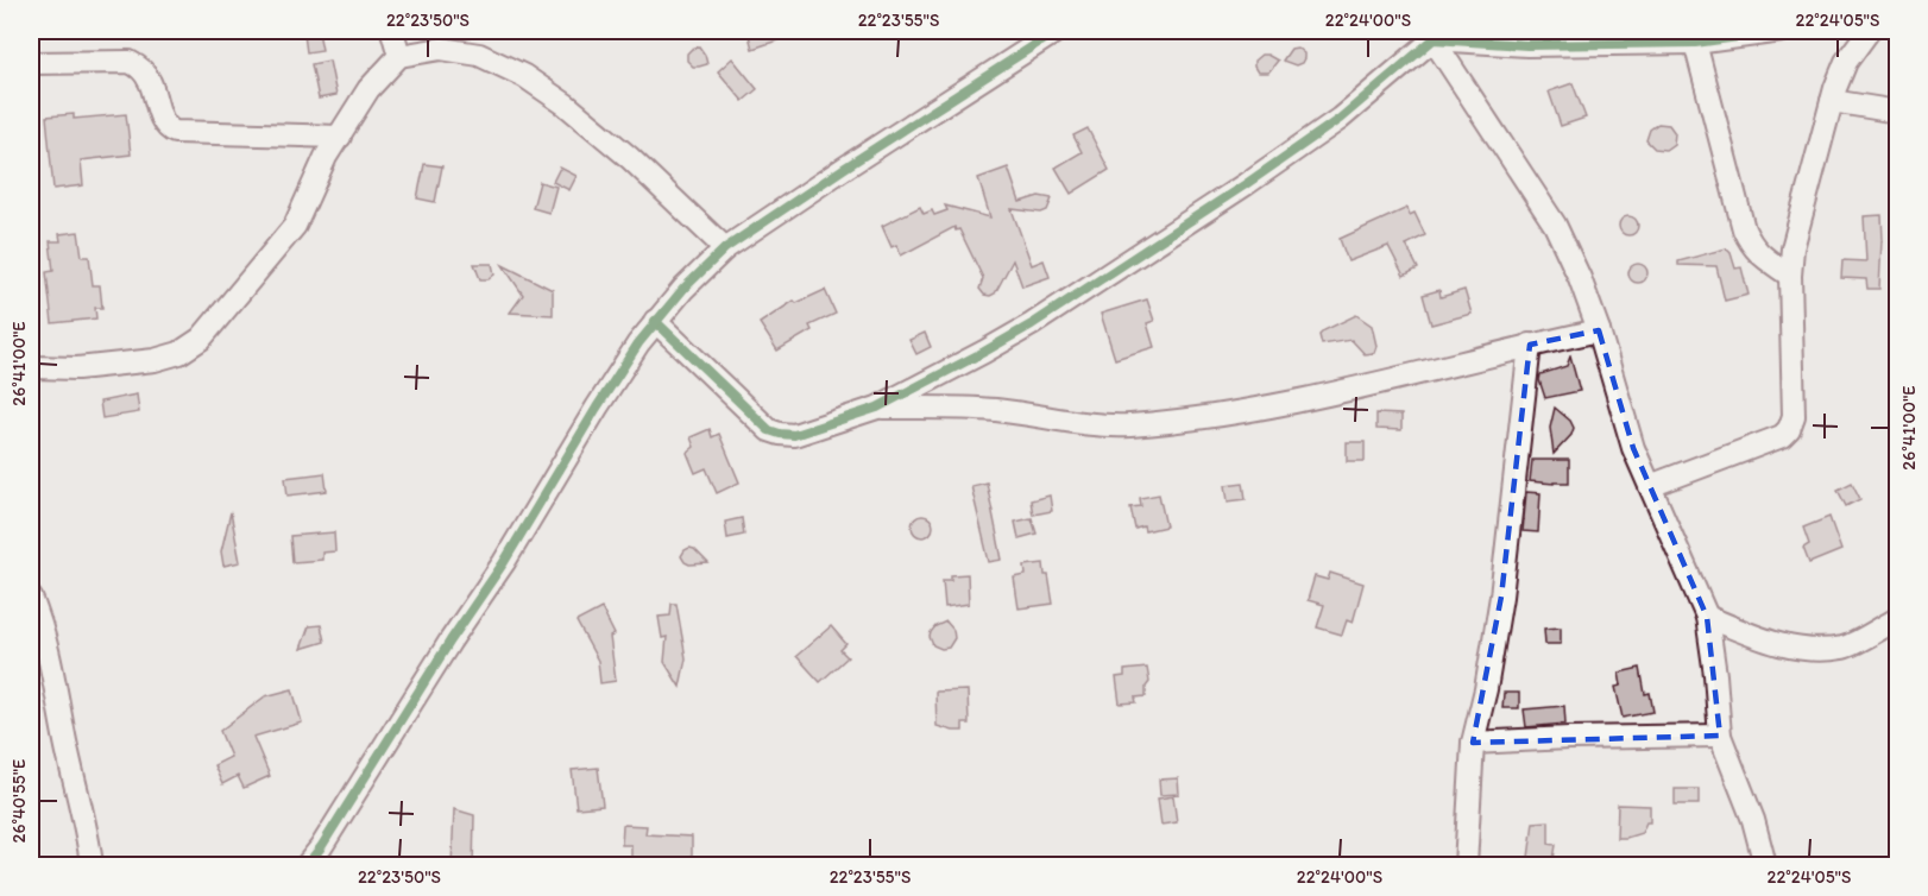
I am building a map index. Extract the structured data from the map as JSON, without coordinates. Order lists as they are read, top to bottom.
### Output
{
  "coordinates": [
    "22°23'50\"S",
    "22°23'55\"S",
    "22°24'00\"S",
    "22°24'05\"S",
    "26°41'00\"E",
    "26°40'55\"E"
  ]
}
